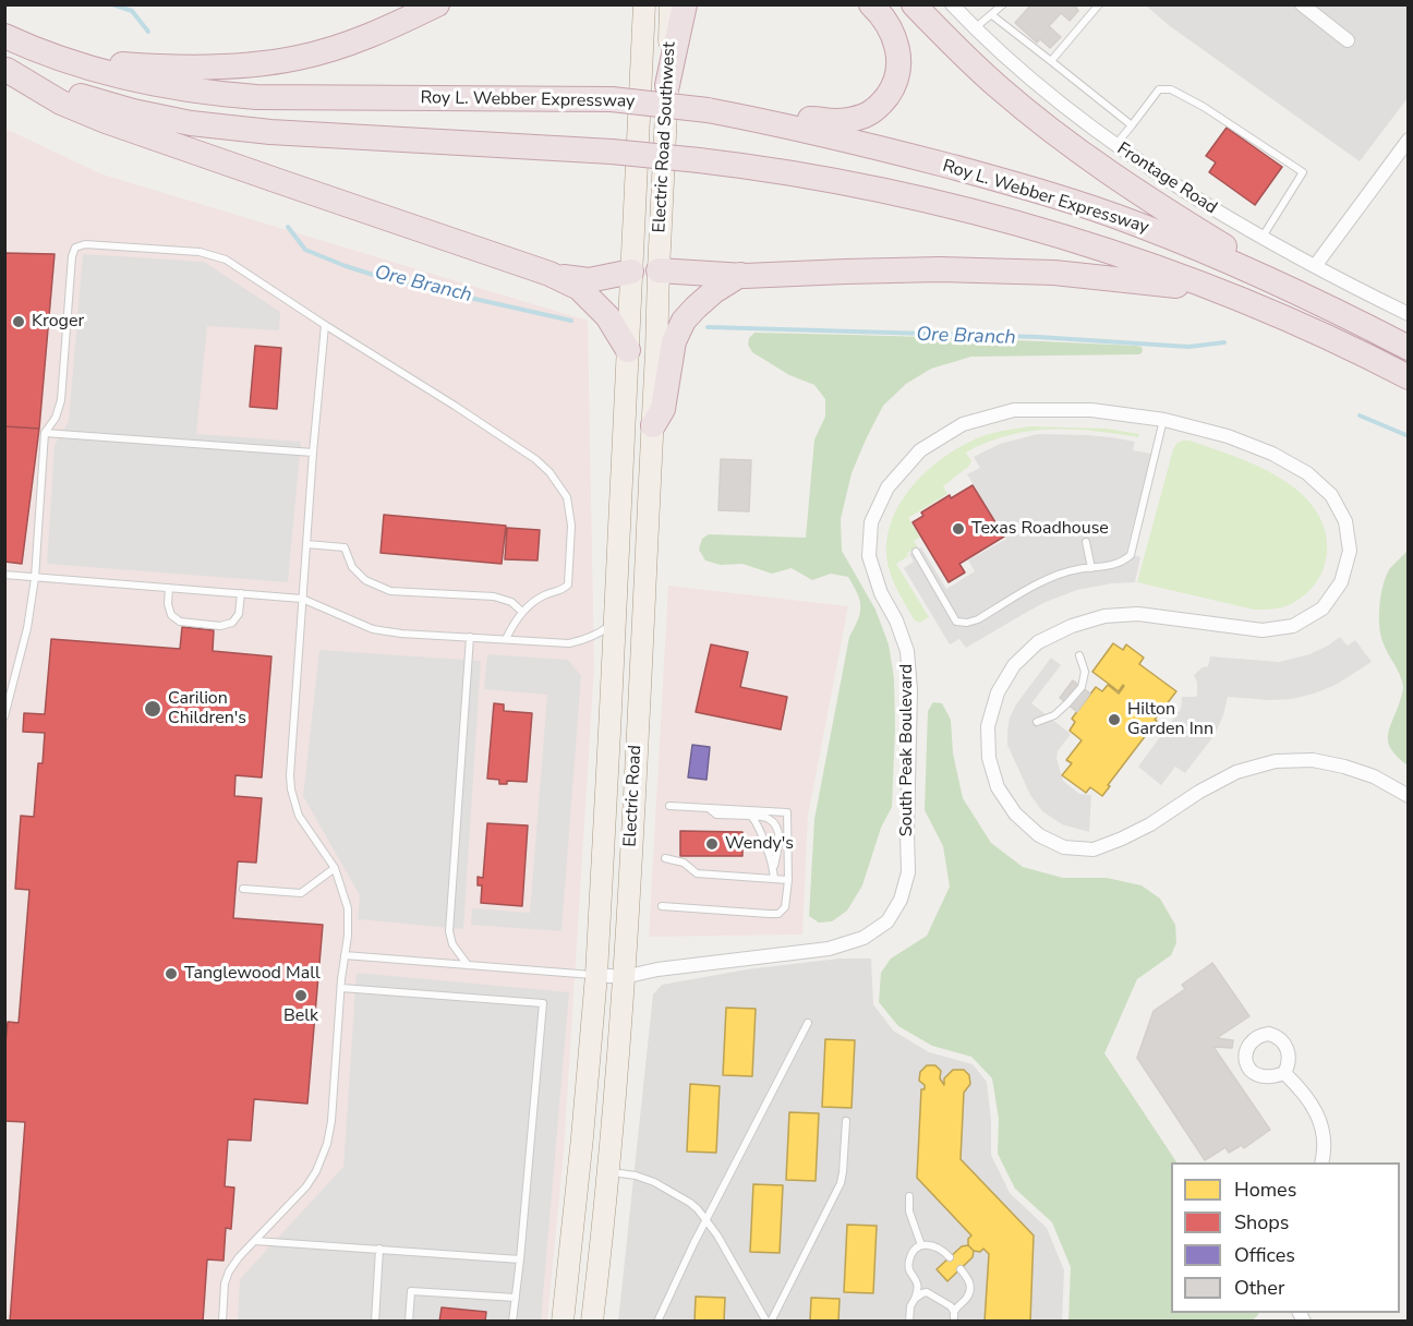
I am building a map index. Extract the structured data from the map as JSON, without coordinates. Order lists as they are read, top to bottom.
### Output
{
  "streets": {
    "highway": ["Roy L. Webber Expressway"],
    "main road": ["Electric Road Southwest", "Electric Road"],
    "street": ["Frontage Road", "South Peak Boulevard"]
  },
  "crossings": [
    ["Electric Road Southwest", "Electric Road"],
    ["South Peak Boulevard", "Electric Road"]
  ],
  "water": ["Ore Branch"],
  "places": [
    "Kroger",
    "Texas Roadhouse",
    "Carilion Children's",
    "Hilton Garden Inn",
    "Wendy's",
    "Tanglewood Mall",
    "Belk"
  ],
  "legend": [
    "Homes",
    "Shops",
    "Offices",
    "Other"
  ]
}
